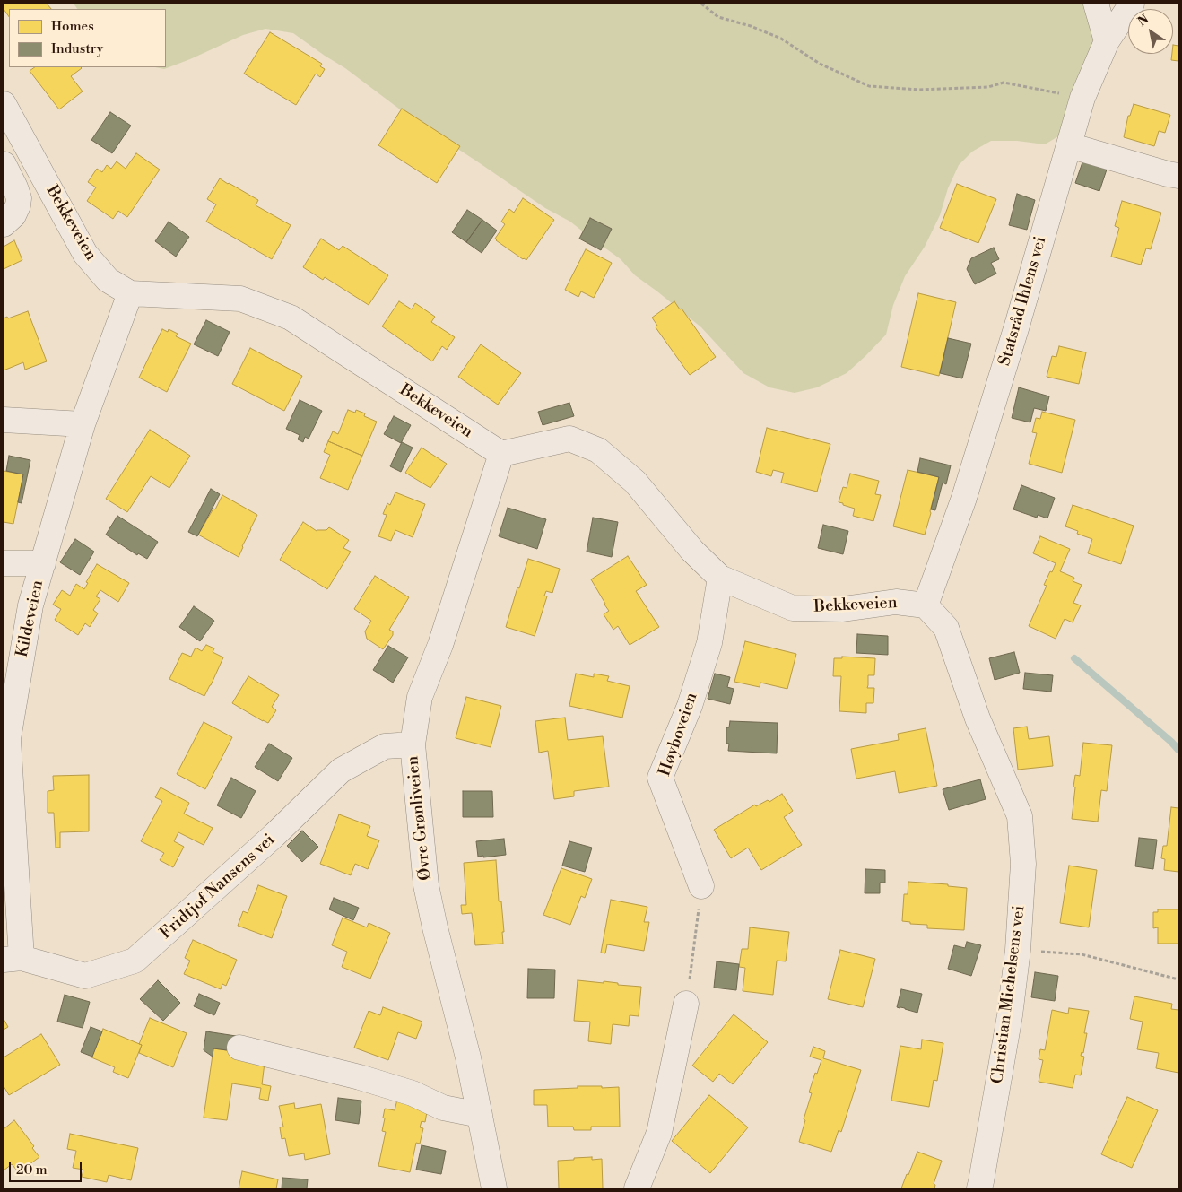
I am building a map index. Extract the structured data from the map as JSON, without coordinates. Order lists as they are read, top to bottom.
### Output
{
  "streets": {
    "street": [
      "Bekkeveien",
      "Statsråd Ihlens vei",
      "Kildeveien",
      "Høyboveien",
      "Øvre Grønliveien",
      "Fridtjof Nansens vei",
      "Christian Michelsens vei"
    ]
  },
  "crossings": [
    ["Bekkeveien", "Statsråd Ihlens vei"],
    ["Bekkeveien", "Kildeveien"],
    ["Bekkeveien", "Høyboveien"],
    ["Bekkeveien", "Øvre Grønliveien"],
    ["Bekkeveien", "Christian Michelsens vei"],
    ["Statsråd Ihlens vei", "Christian Michelsens vei"],
    ["Kildeveien", "Fridtjof Nansens vei"],
    ["Øvre Grønliveien", "Fridtjof Nansens vei"]
  ],
  "legend": ["Homes", "Industry"],
  "scale_bar": "20 m",
  "north": "top left"
}
